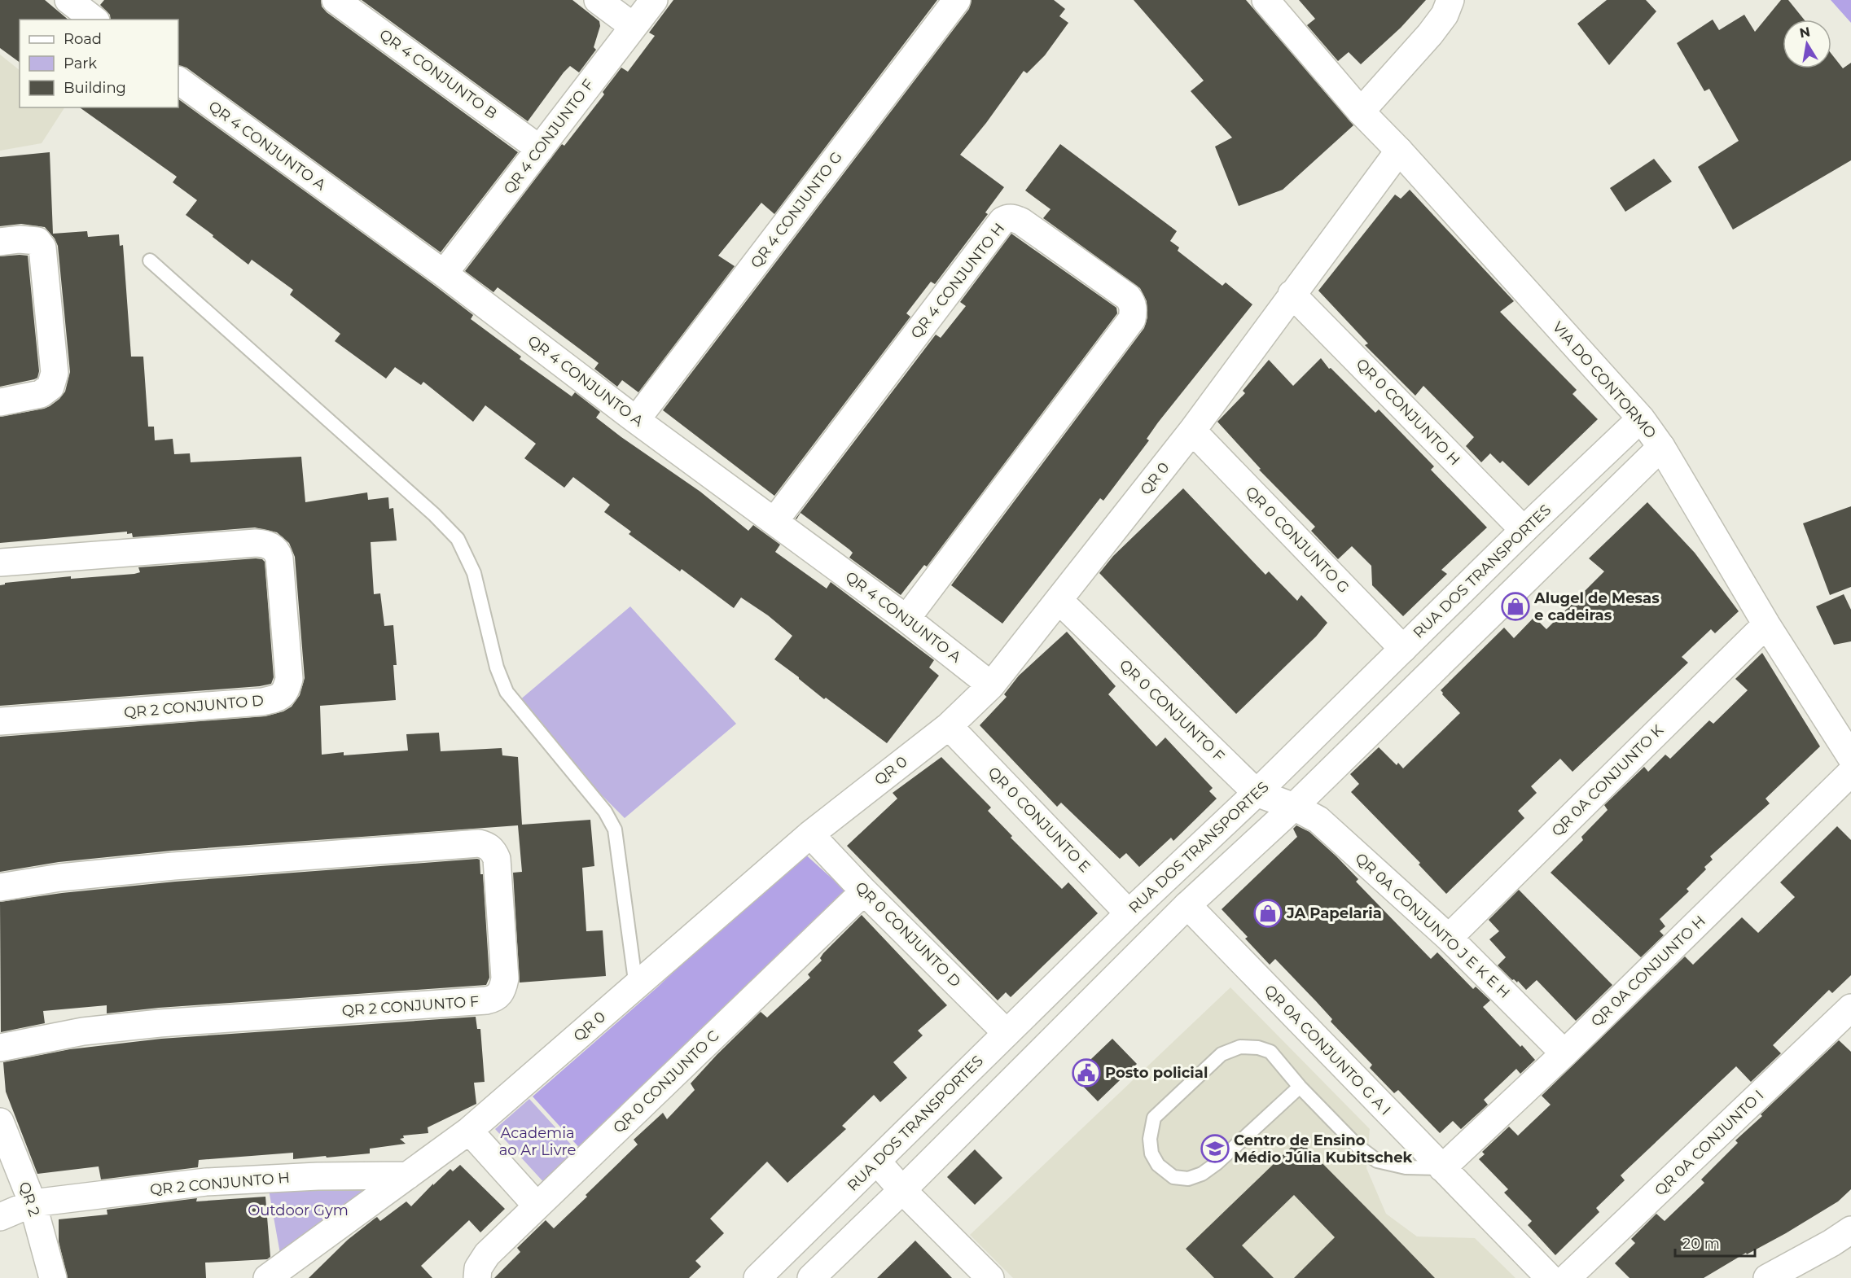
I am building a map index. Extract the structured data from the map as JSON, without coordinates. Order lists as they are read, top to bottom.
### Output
{
  "streets": {
    "street": [
      "QR 4 CONJUNTO B",
      "QR 4 CONJUNTO F",
      "QR 4 CONJUNTO A",
      "QR 4 CONJUNTO G",
      "QR 4 CONJUNTO H",
      "VIA DO CONTORMO",
      "QR 0 CONJUNTO H",
      "QR 0",
      "QR 0 CONJUNTO G",
      "RUA DOS TRANSPORTES",
      "QR 2 CONJUNTO D",
      "QR 0 CONJUNTO F",
      "QR 0A CONJUNTO K",
      "QR 0 CONJUNTO E",
      "QR 0A CONJUNTO J E K E H",
      "QR 0 CONJUNTO D",
      "QR 0A CONJUNTO H",
      "QR 2 CONJUNTO F",
      "QR 0A CONJUNTO G A I",
      "QR 0 CONJUNTO C",
      "QR 0A CONJUNTO I",
      "QR 2 CONJUNTO H",
      "QR 2"
    ]
  },
  "crossings": [
    ["QR 4 CONJUNTO B", "QR 4 CONJUNTO F"],
    ["QR 4 CONJUNTO F", "QR 4 CONJUNTO A"],
    ["QR 4 CONJUNTO A", "QR 4 CONJUNTO G"],
    ["QR 4 CONJUNTO A", "QR 4 CONJUNTO H"],
    ["QR 4 CONJUNTO A", "QR 0"],
    ["VIA DO CONTORMO", "QR 0"],
    ["VIA DO CONTORMO", "RUA DOS TRANSPORTES"],
    ["VIA DO CONTORMO", "QR 0A CONJUNTO K"],
    ["QR 0 CONJUNTO H", "QR 0"],
    ["QR 0 CONJUNTO H", "RUA DOS TRANSPORTES"],
    ["QR 0", "QR 0 CONJUNTO G"],
    ["QR 0", "QR 0 CONJUNTO F"],
    ["QR 0", "QR 0 CONJUNTO E"],
    ["QR 0", "QR 0 CONJUNTO D"],
    ["QR 0", "QR 2 CONJUNTO H"],
    ["QR 0 CONJUNTO G", "RUA DOS TRANSPORTES"],
    ["RUA DOS TRANSPORTES", "QR 0 CONJUNTO F"],
    ["RUA DOS TRANSPORTES", "QR 0 CONJUNTO E"],
    ["RUA DOS TRANSPORTES", "QR 0 CONJUNTO D"],
    ["QR 0 CONJUNTO F", "QR 0A CONJUNTO J E K E H"],
    ["QR 0A CONJUNTO K", "QR 0A CONJUNTO J E K E H"],
    ["QR 0A CONJUNTO J E K E H", "QR 0A CONJUNTO H"],
    ["QR 0 CONJUNTO D", "QR 0 CONJUNTO C"],
    ["QR 0A CONJUNTO H", "QR 0A CONJUNTO G A I"],
    ["QR 2 CONJUNTO H", "QR 2"]
  ],
  "parks": ["Academia ao Ar Livre", "Outdoor Gym"],
  "places": {
    "shop": ["Alugel de Mesas e cadeiras", "JA Papelaria"],
    "public building": ["Posto policial"],
    "school or university": ["Centro de Ensino Médio Júlia Kubitschek"]
  },
  "legend": ["Road", "Park", "Building"],
  "scale_bar": "20 m",
  "north": "top"
}
